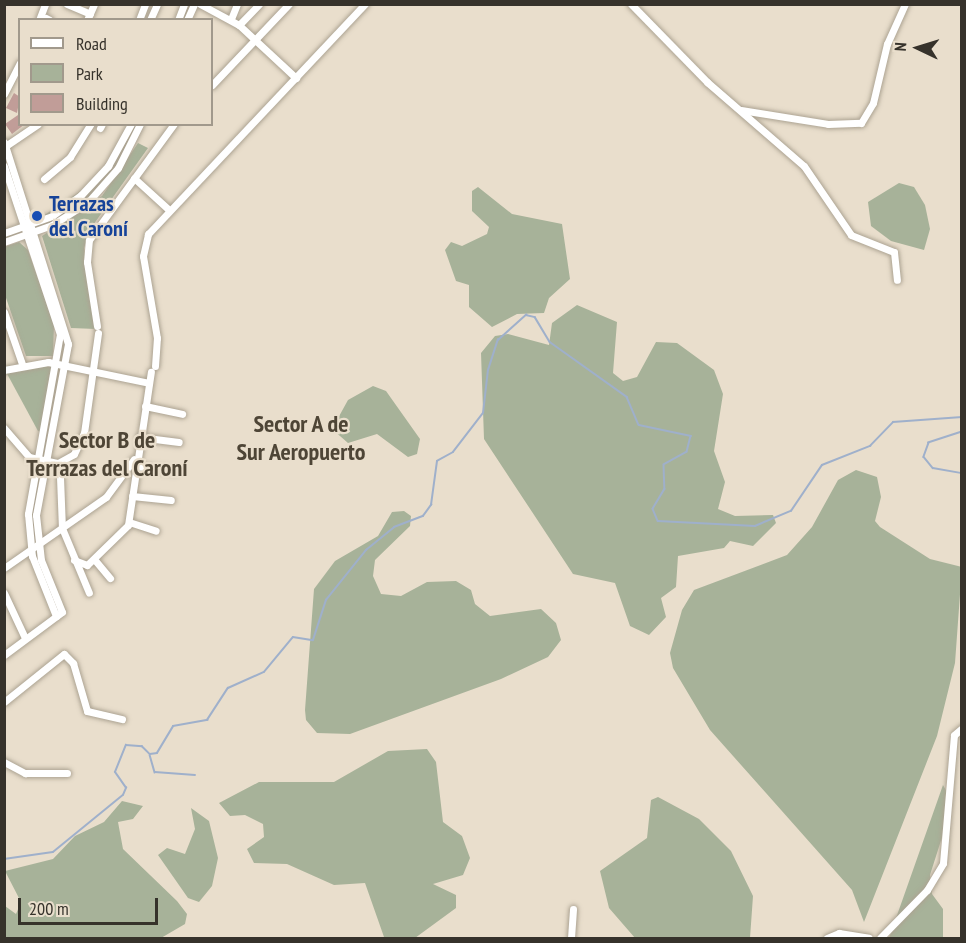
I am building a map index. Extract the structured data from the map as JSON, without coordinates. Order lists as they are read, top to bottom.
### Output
{
  "districts": ["Sector A de Sur Aeropuerto", "Sector B de Terrazas del Caroní"],
  "places": ["Terrazas del Caroní"],
  "legend": ["Road", "Park", "Building"],
  "scale_bar": "200 m",
  "north": "left"
}
